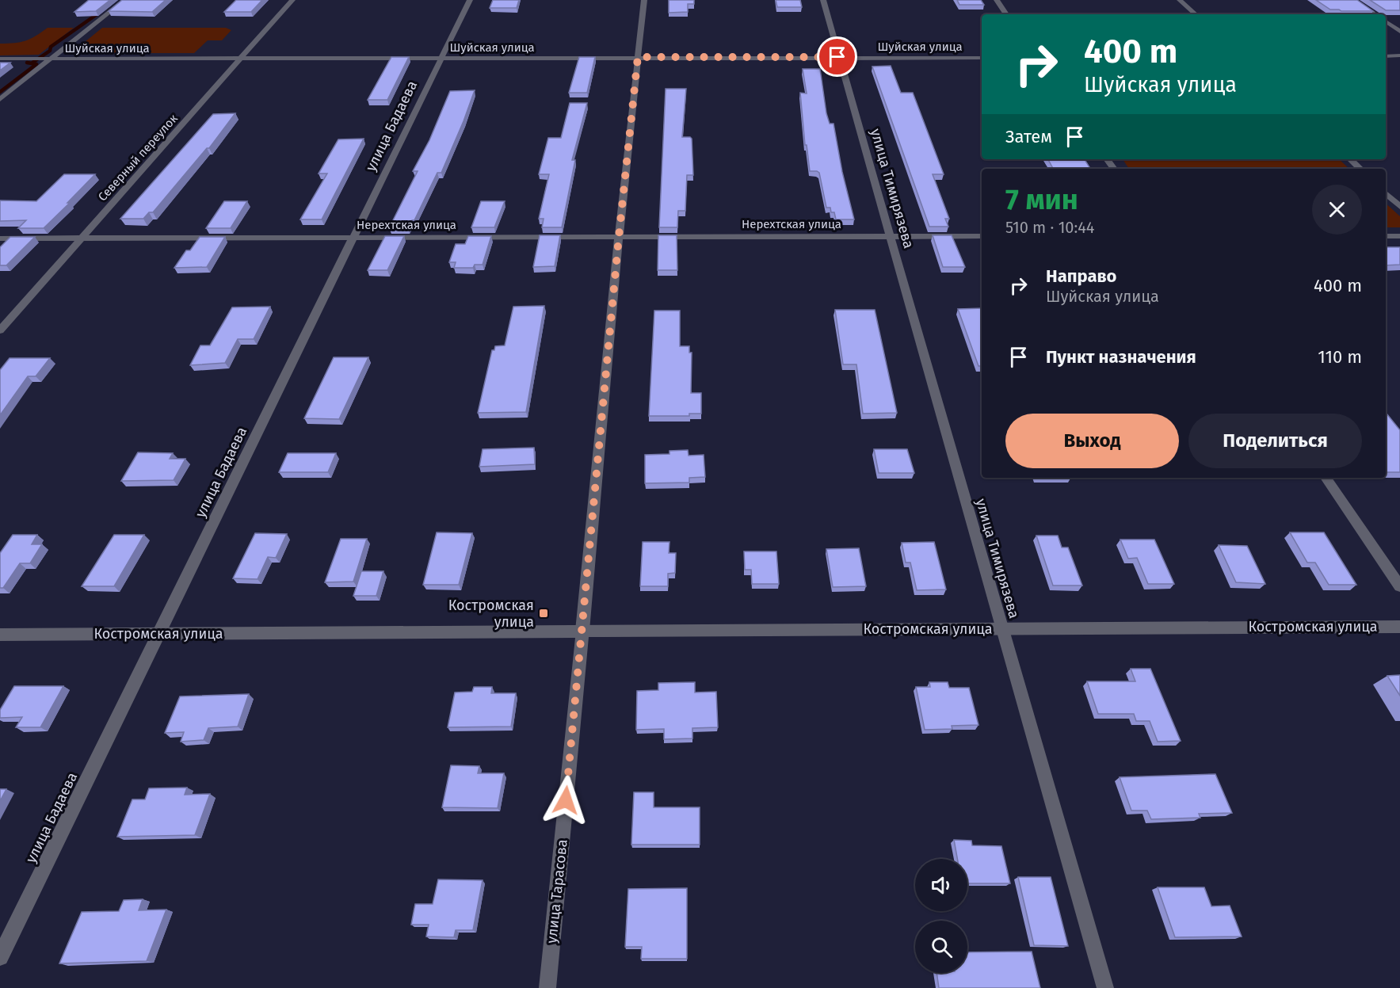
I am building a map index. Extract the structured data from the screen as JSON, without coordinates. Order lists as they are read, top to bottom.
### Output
{
  "streets": {
    "street": [
      "Шуйская улица",
      "улица Бадаева",
      "Северный переулок",
      "улица Тимирязева",
      "Нерехтская улица",
      "Костромская улица",
      "улица Тарасова"
    ]
  },
  "crossings": [
    ["Шуйская улица", "улица Бадаева"],
    ["Шуйская улица", "Северный переулок"],
    ["Шуйская улица", "улица Тимирязева"],
    ["Шуйская улица", "улица Тарасова"],
    ["улица Бадаева", "Нерехтская улица"],
    ["улица Бадаева", "Костромская улица"],
    ["Северный переулок", "Нерехтская улица"],
    ["улица Тимирязева", "Нерехтская улица"],
    ["улица Тимирязева", "Костромская улица"],
    ["Нерехтская улица", "улица Тарасова"],
    ["Костромская улица", "улица Тарасова"]
  ],
  "places": {
    "transit": ["Костромская улица"]
  },
  "page": {
    "turn": ["400 m", "Шуйская улица"],
    "then": "Затем",
    "heading": ["7 мин", "510 m · 10:44"],
    "list": [
      {
        "name": "Направо",
        "note": "Шуйская улица",
        "value": "400 m"
      },
      {
        "name": "Пункт назначения",
        "value": "110 m"
      }
    ],
    "buttons": ["Выход", "Поделиться"]
  }
}
